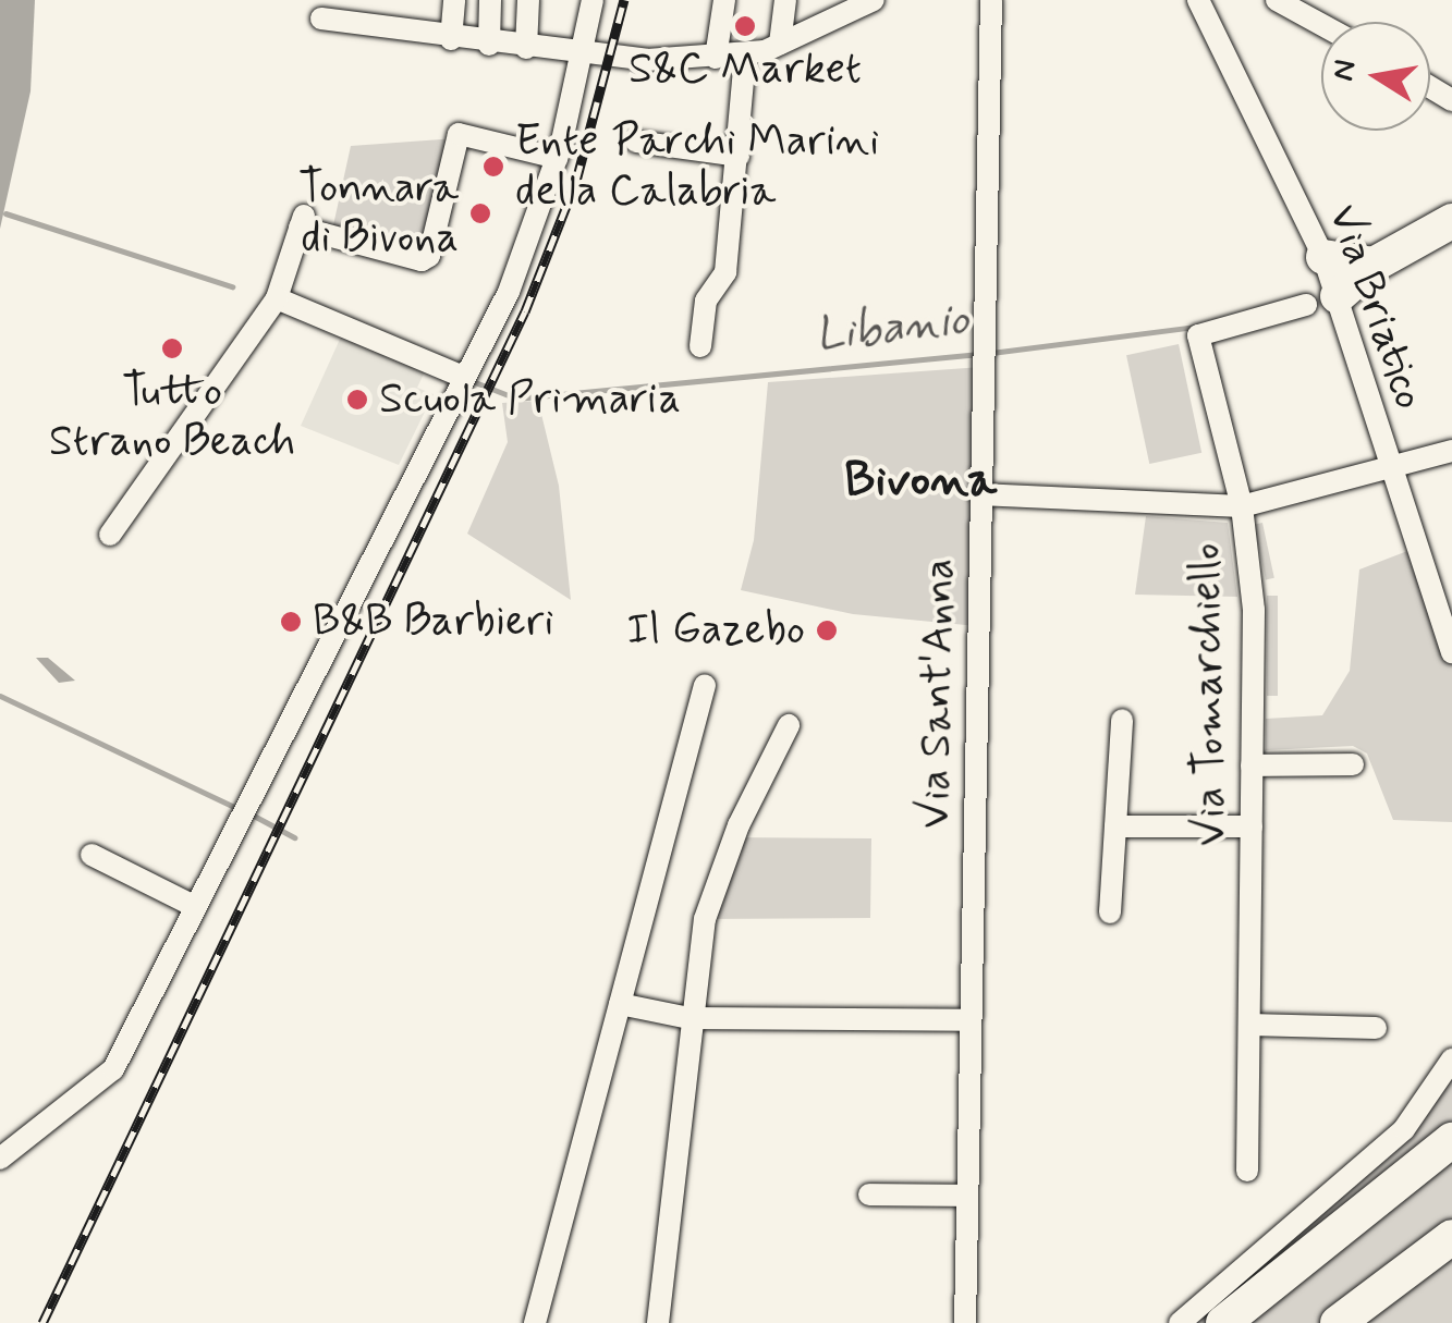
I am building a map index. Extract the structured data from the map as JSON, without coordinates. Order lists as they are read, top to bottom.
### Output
{
  "streets": {
    "street": ["Via Briatico", "Via Sant'Anna", "Via Tomarchiello"]
  },
  "crossings": [
    ["Via Briatico", "Via Tomarchiello"]
  ],
  "districts": ["Bivona"],
  "water": ["Libanio"],
  "places": [
    "S&C Market",
    "Ente Parchi Marini della Calabria",
    "Tonnara di Bivona",
    "Tutto Strano Beach",
    "Scuola Primaria",
    "B&B Barbieri",
    "Il Gazebo"
  ],
  "north": "left"
}
